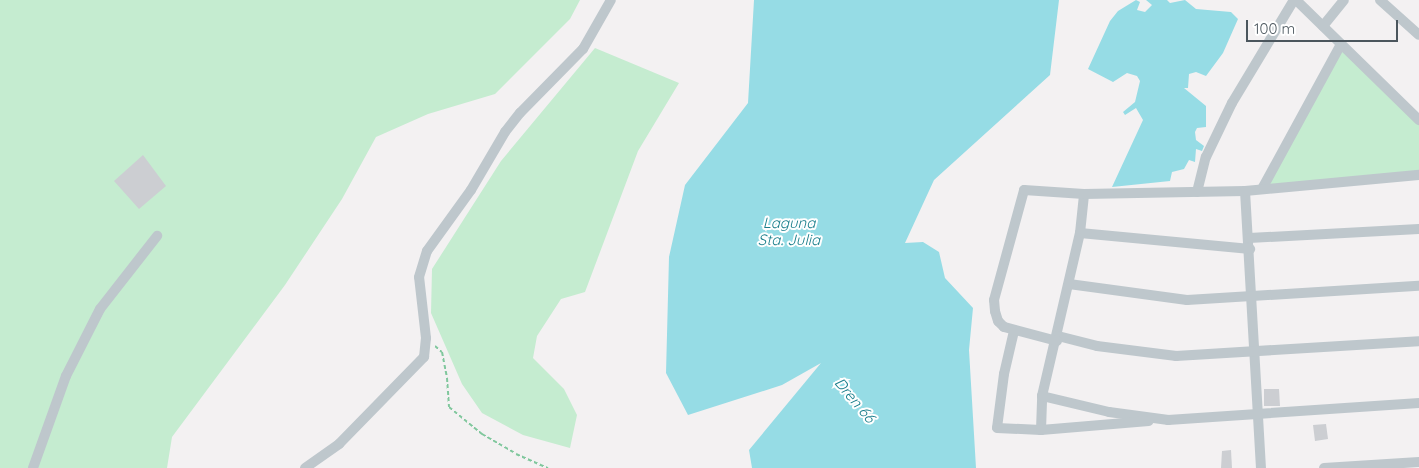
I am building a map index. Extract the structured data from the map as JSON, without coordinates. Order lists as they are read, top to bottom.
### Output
{
  "water": ["Laguna Sta. Julia", "Dren 66"],
  "scale_bar": "100 m"
}
